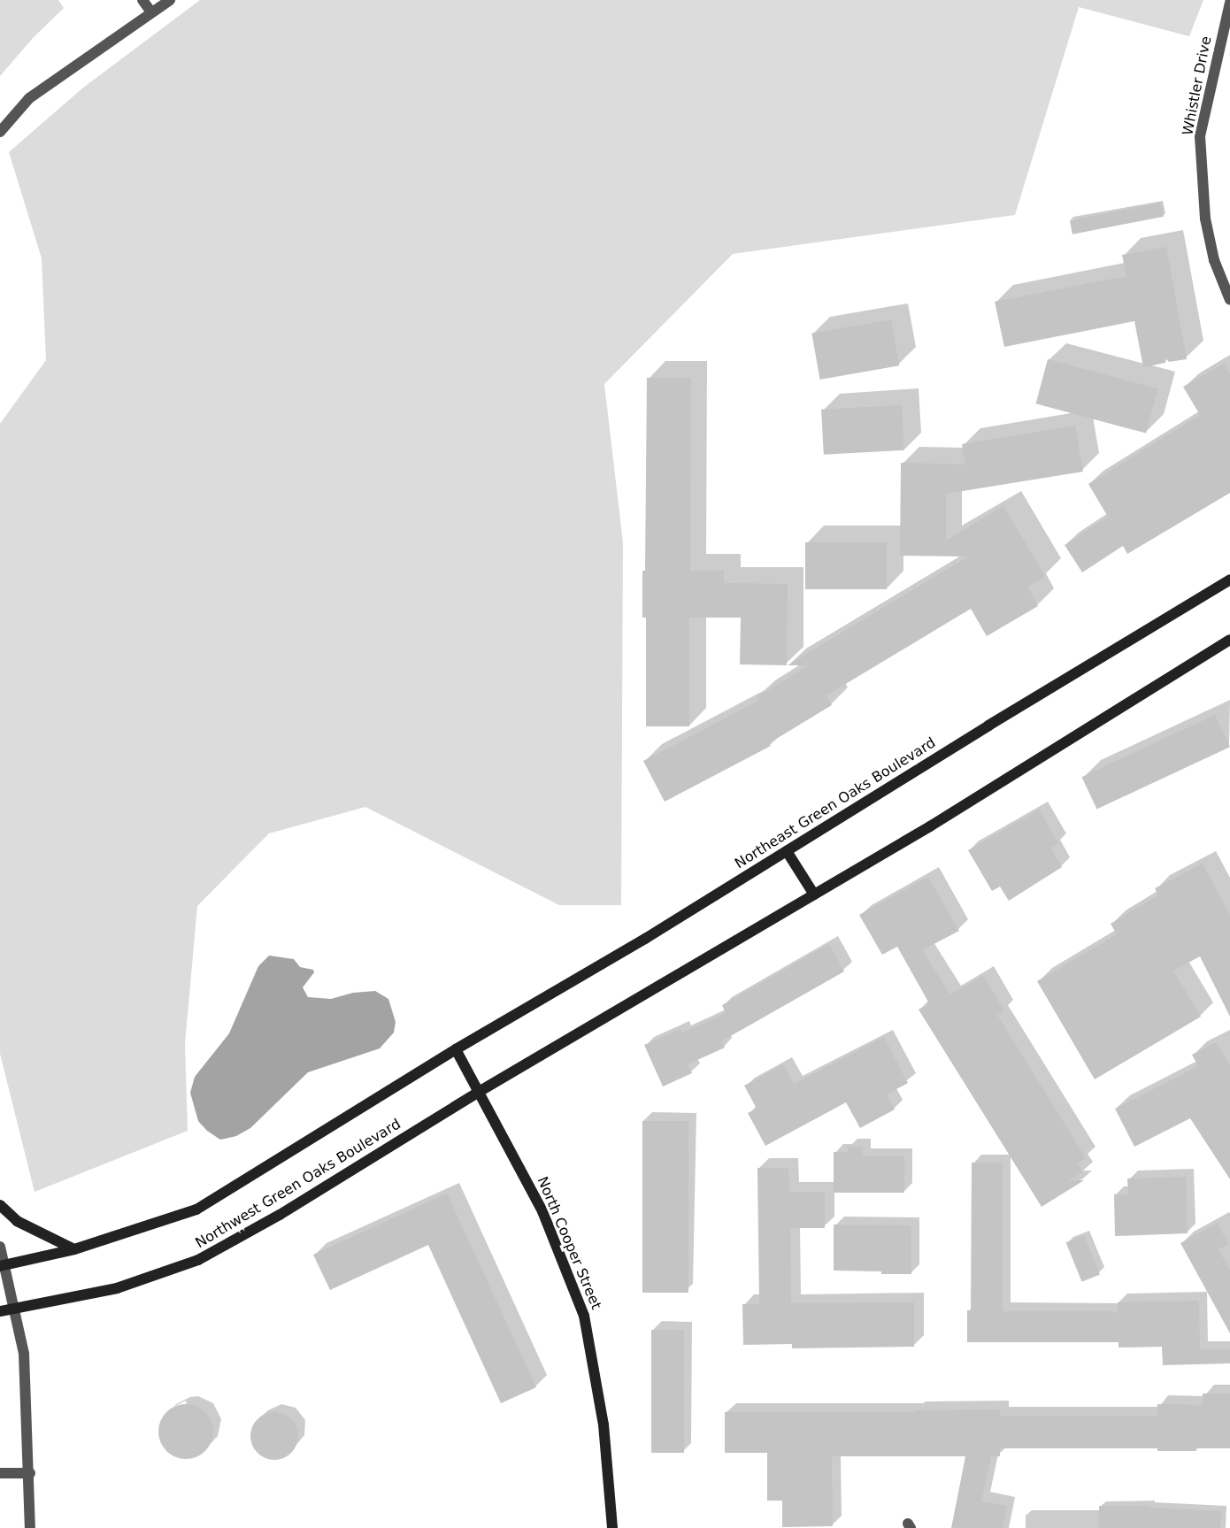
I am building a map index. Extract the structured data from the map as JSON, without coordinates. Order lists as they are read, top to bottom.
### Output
{
  "streets": {
    "main road": ["Northeast Green Oaks Boulevard", "Northwest Green Oaks Boulevard", "North Cooper Street"],
    "street": ["Whistler Drive"]
  },
  "crossings": [
    ["Northeast Green Oaks Boulevard", "North Cooper Street"],
    ["Northwest Green Oaks Boulevard", "North Cooper Street"]
  ]
}
